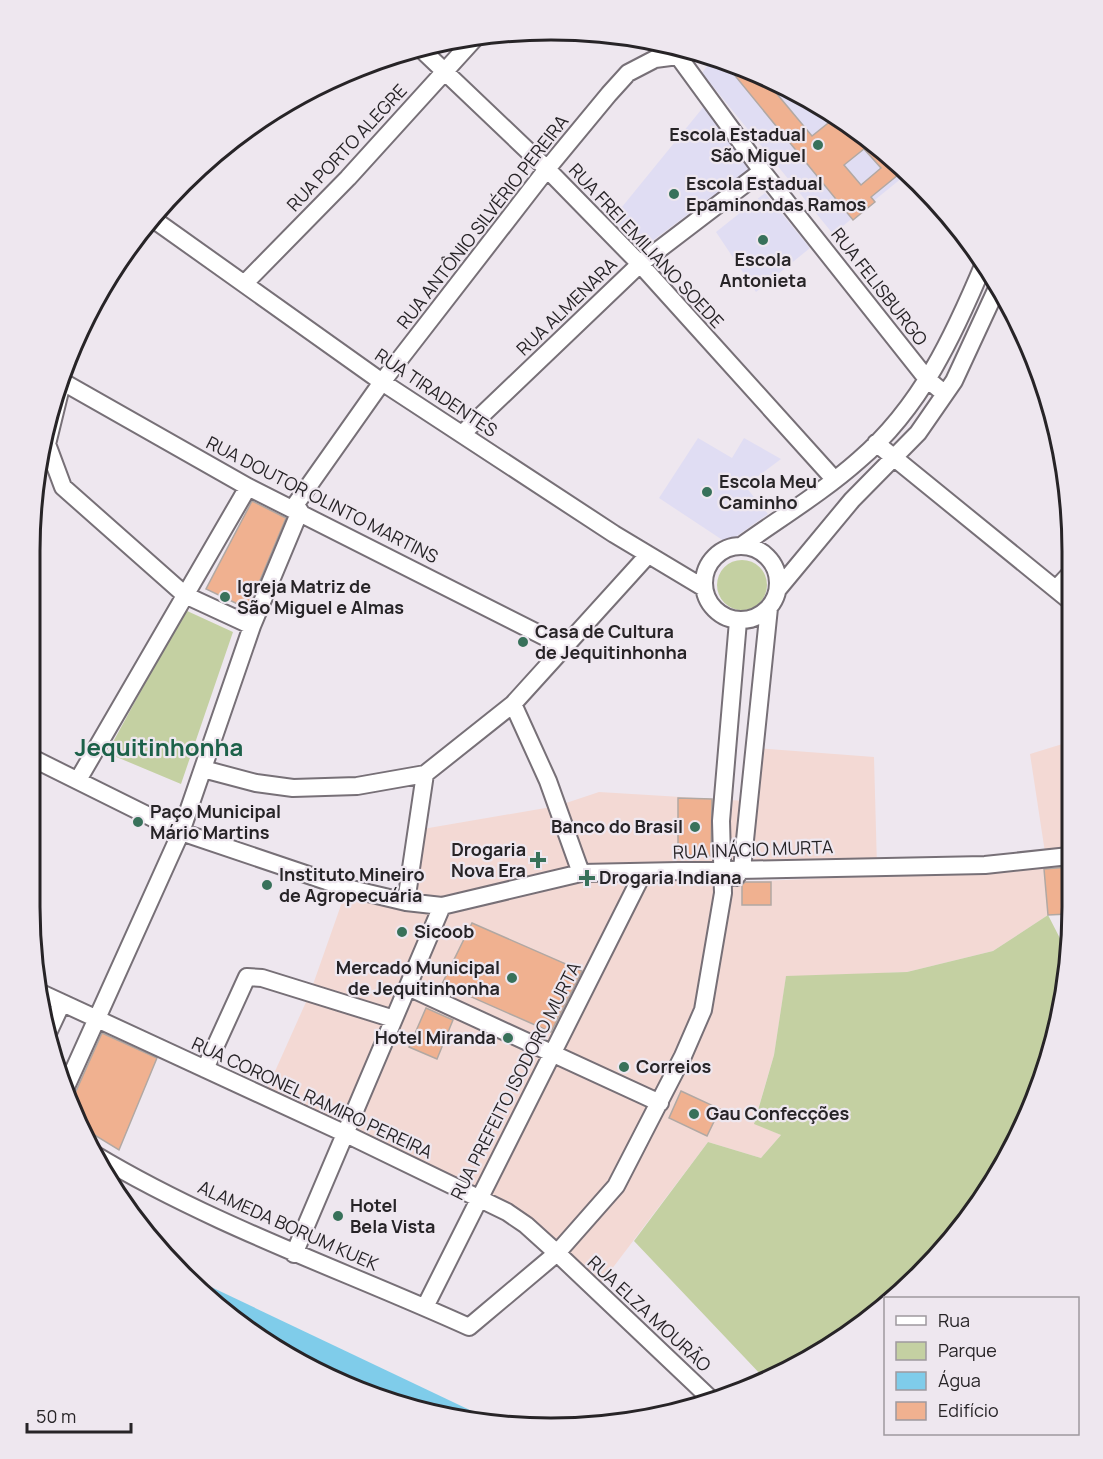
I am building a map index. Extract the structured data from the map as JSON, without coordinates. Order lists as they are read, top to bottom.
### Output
{
  "streets": {
    "street": [
      "RUA PORTO ALEGRE",
      "RUA ANTÔNIO SILVÉRIO PEREIRA",
      "RUA FREI EMILIANO SOEDE",
      "RUA FELISBURGO",
      "RUA ALMENARA",
      "RUA TIRADENTES",
      "RUA DOUTOR OLINTO MARTINS",
      "RUA INÁCIO MURTA",
      "RUA PREFEITO ISODORO MURTA",
      "RUA CORONEL RAMIRO PEREIRA",
      "ALAMEDA BORUM KUEK",
      "RUA ELZA MOURÃO"
    ]
  },
  "crossings": [
    ["RUA PORTO ALEGRE", "RUA FREI EMILIANO SOEDE"],
    ["RUA PORTO ALEGRE", "RUA TIRADENTES"],
    ["RUA ANTÔNIO SILVÉRIO PEREIRA", "RUA FREI EMILIANO SOEDE"],
    ["RUA ANTÔNIO SILVÉRIO PEREIRA", "RUA TIRADENTES"],
    ["RUA ANTÔNIO SILVÉRIO PEREIRA", "RUA DOUTOR OLINTO MARTINS"],
    ["RUA ANTÔNIO SILVÉRIO PEREIRA", "RUA INÁCIO MURTA"],
    ["RUA FREI EMILIANO SOEDE", "RUA ALMENARA"],
    ["RUA FELISBURGO", "RUA ALMENARA"],
    ["RUA ALMENARA", "RUA TIRADENTES"],
    ["RUA INÁCIO MURTA", "RUA PREFEITO ISODORO MURTA"],
    ["RUA PREFEITO ISODORO MURTA", "RUA CORONEL RAMIRO PEREIRA"],
    ["RUA PREFEITO ISODORO MURTA", "ALAMEDA BORUM KUEK"],
    ["RUA CORONEL RAMIRO PEREIRA", "ALAMEDA BORUM KUEK"],
    ["RUA CORONEL RAMIRO PEREIRA", "RUA ELZA MOURÃO"],
    ["ALAMEDA BORUM KUEK", "RUA ELZA MOURÃO"]
  ],
  "districts": ["Jequitinhonha"],
  "places": {
    "other": [
      "Escola Estadual São Miguel",
      "Escola Estadual Epaminondas Ramos",
      "Escola Antonieta",
      "Escola Meu Caminho",
      "Igreja Matriz de São Miguel e Almas",
      "Casa de Cultura de Jequitinhonha",
      "Paço Municipal Mário Martins",
      "Banco do Brasil",
      "Instituto Mineiro de Agropecuária",
      "Sicoob",
      "Mercado Municipal de Jequitinhonha",
      "Hotel Miranda",
      "Correios",
      "Gau Confecções",
      "Hotel Bela Vista"
    ],
    "health": ["Drogaria Nova Era", "Drogaria Indiana"]
  },
  "legend": [
    "Rua",
    "Parque",
    "Água",
    "Edifício"
  ],
  "scale_bar": "50 m"
}
